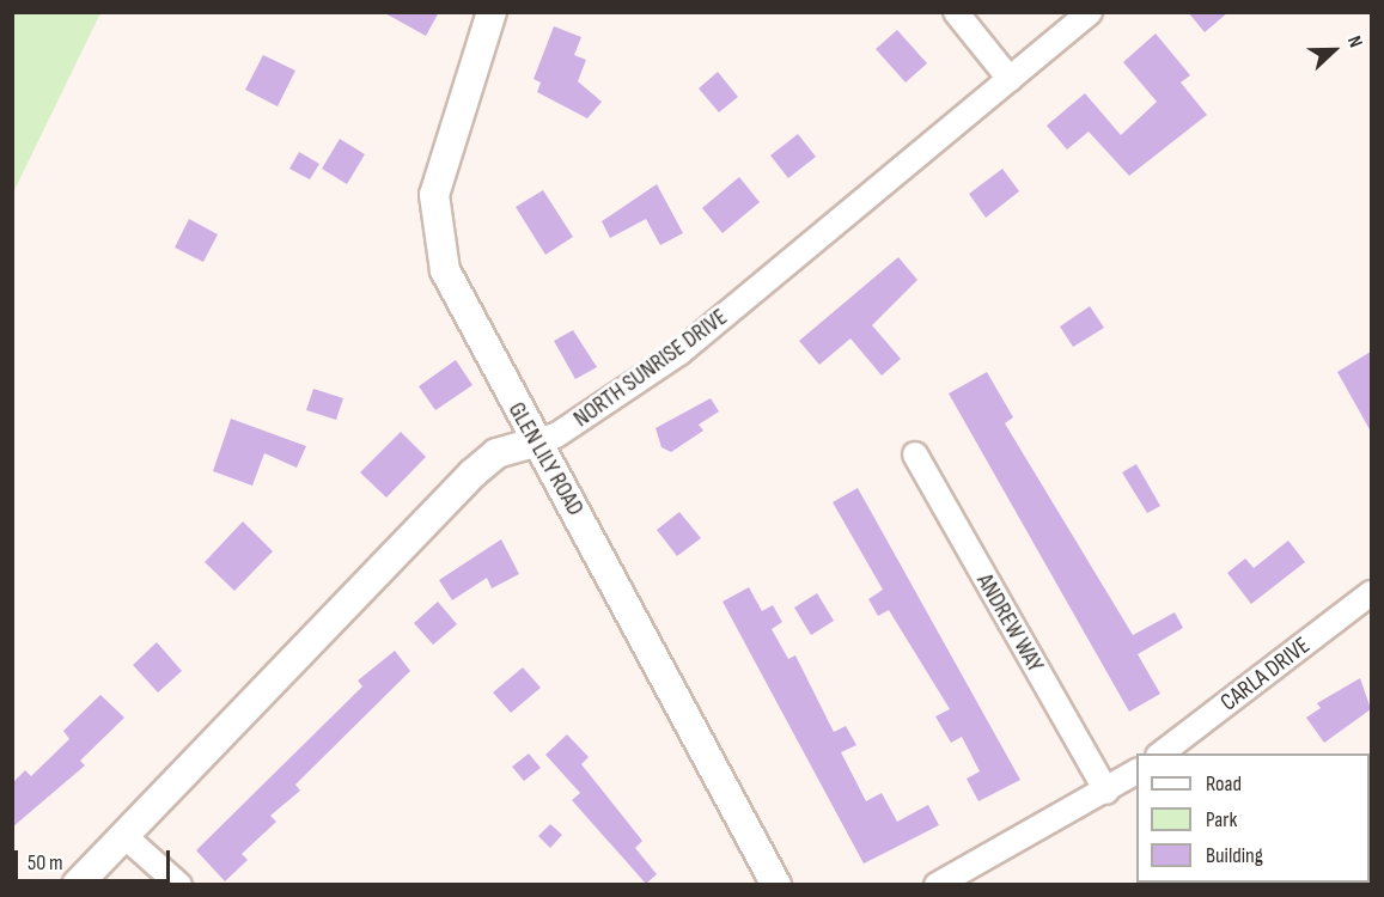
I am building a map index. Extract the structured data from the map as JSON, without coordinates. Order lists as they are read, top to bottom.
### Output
{
  "streets": {
    "street": [
      "NORTH SUNRISE DRIVE",
      "GLEN LILY ROAD",
      "ANDREW WAY",
      "CARLA DRIVE"
    ]
  },
  "crossings": [
    ["NORTH SUNRISE DRIVE", "GLEN LILY ROAD"]
  ],
  "legend": ["Road", "Park", "Building"],
  "scale_bar": "50 m",
  "north": "right"
}
